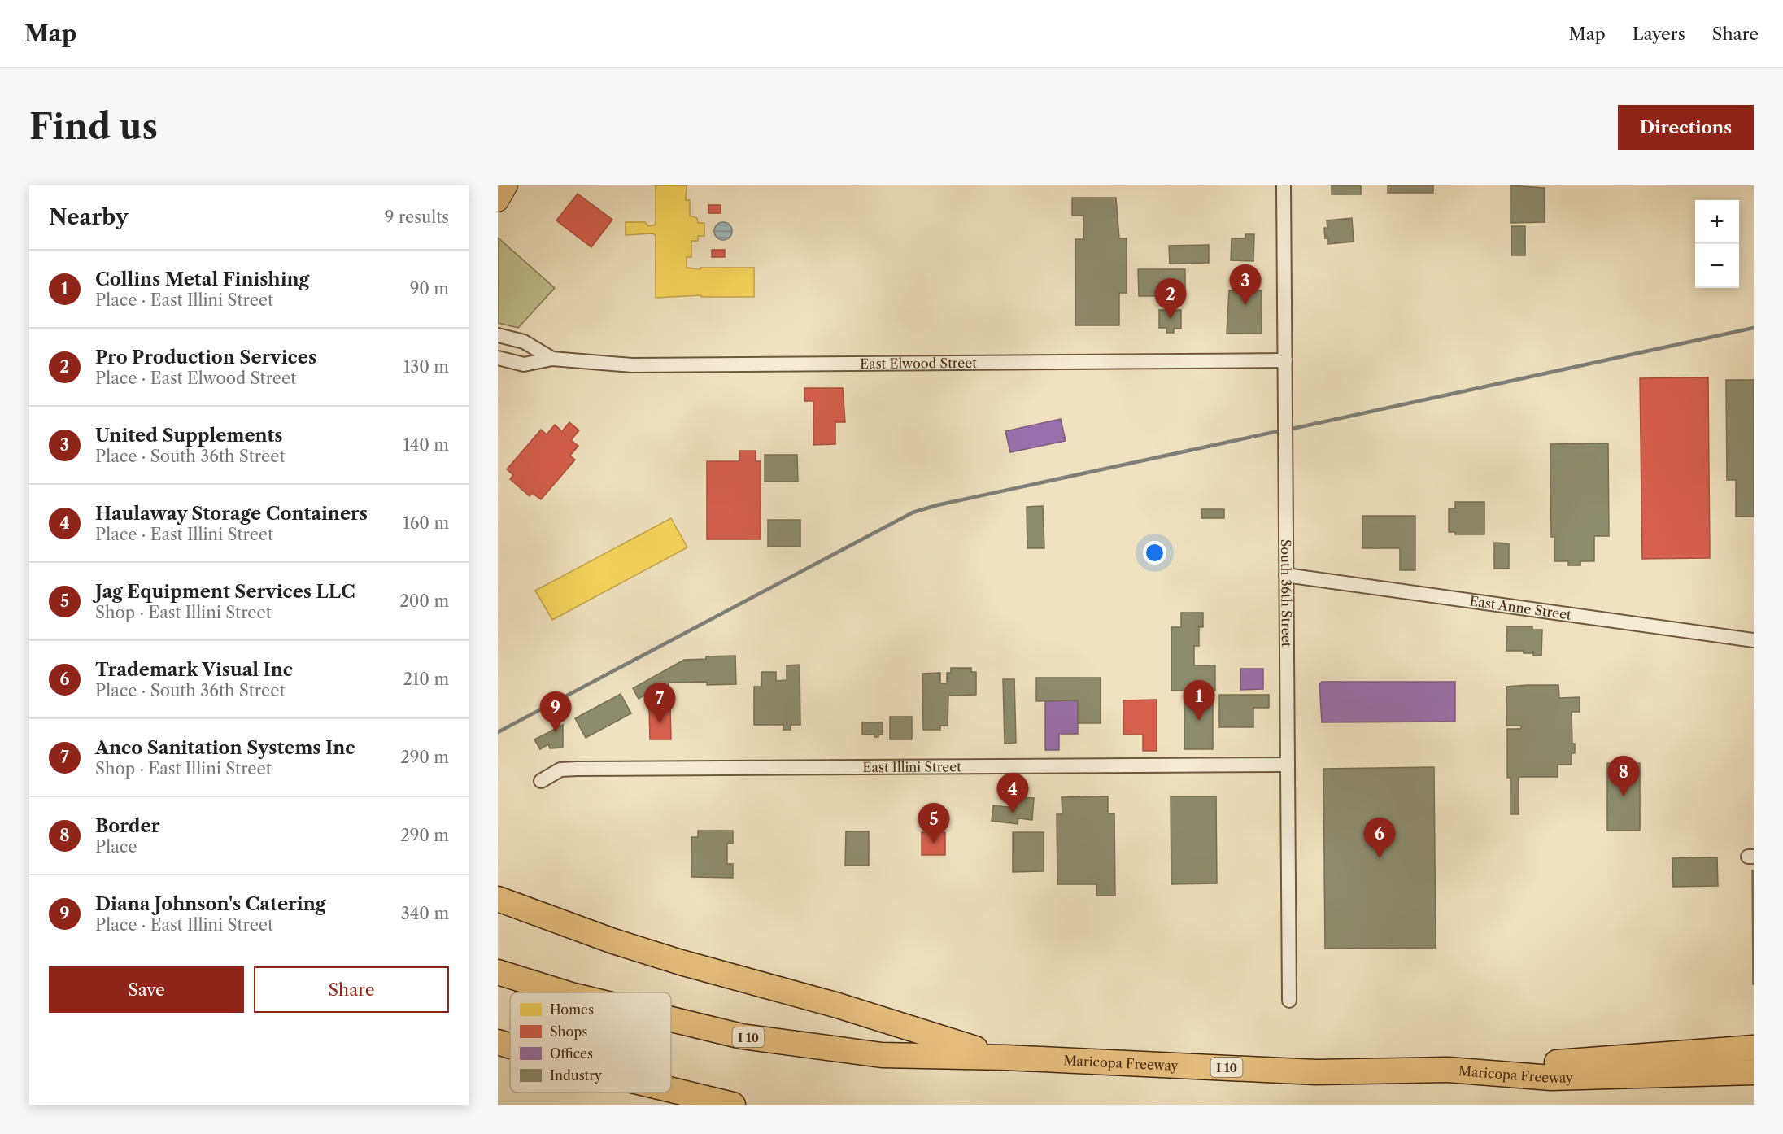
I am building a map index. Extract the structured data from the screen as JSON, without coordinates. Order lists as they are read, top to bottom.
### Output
{
  "streets": {
    "highway": ["I 10", "Maricopa Freeway"],
    "street": [
      "East Elwood Street",
      "South 36th Street",
      "East Anne Street",
      "East Illini Street"
    ]
  },
  "crossings": [
    ["East Elwood Street", "South 36th Street"],
    ["South 36th Street", "East Anne Street"],
    ["South 36th Street", "East Illini Street"]
  ],
  "legend": [
    "Homes",
    "Shops",
    "Offices",
    "Industry"
  ],
  "page": {
    "header": "Map",
    "nav": ["Map", "Layers", "Share"],
    "buttons": [
      "Directions",
      ["Save", "Share"]
    ],
    "title": "Find us",
    "heading": ["Nearby", "9 results"],
    "map_buttons": ["+", "−"],
    "list": [
      {
        "mark": "1",
        "name": "Collins Metal Finishing",
        "note": "Place · East Illini Street",
        "value": "90 m"
      },
      {
        "mark": "2",
        "name": "Pro Production Services",
        "note": "Place · East Elwood Street",
        "value": "130 m"
      },
      {
        "mark": "3",
        "name": "United Supplements",
        "note": "Place · South 36th Street",
        "value": "140 m"
      },
      {
        "mark": "4",
        "name": "Haulaway Storage Containers",
        "note": "Place · East Illini Street",
        "value": "160 m"
      },
      {
        "mark": "5",
        "name": "Jag Equipment Services LLC",
        "note": "Shop · East Illini Street",
        "value": "200 m"
      },
      {
        "mark": "6",
        "name": "Trademark Visual Inc",
        "note": "Place · South 36th Street",
        "value": "210 m"
      },
      {
        "mark": "7",
        "name": "Anco Sanitation Systems Inc",
        "note": "Shop · East Illini Street",
        "value": "290 m"
      },
      {
        "mark": "8",
        "name": "Border",
        "note": "Place",
        "value": "290 m"
      },
      {
        "mark": "9",
        "name": "Diana Johnson's Catering",
        "note": "Place · East Illini Street",
        "value": "340 m"
      }
    ],
    "pins": [
      "3",
      "2",
      "1",
      "7",
      "9",
      "8",
      "4",
      "5",
      "6"
    ]
  }
}
